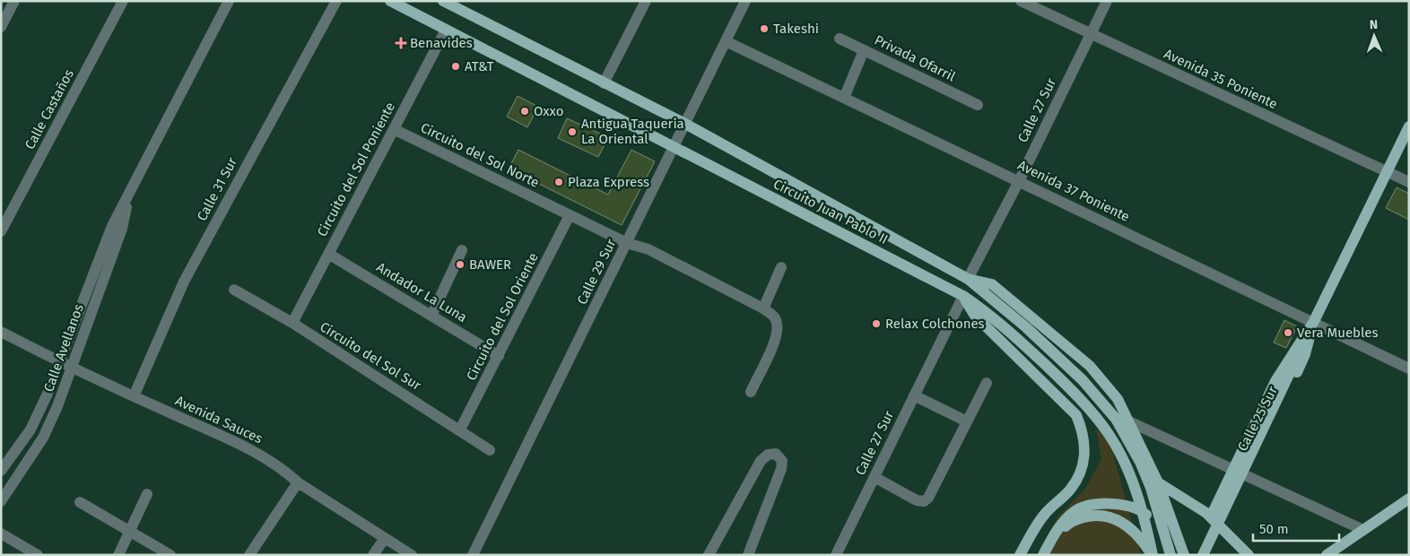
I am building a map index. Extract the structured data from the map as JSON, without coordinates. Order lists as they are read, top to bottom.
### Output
{
  "streets": {
    "main road": ["Circuito Juan Pablo II", "Calle 25 Sur"],
    "street": [
      "Privada Ofarril",
      "Avenida 35 Poniente",
      "Calle Castaños",
      "Calle 27 Sur",
      "Circuito del Sol Norte",
      "Circuito del Sol Poniente",
      "Calle 31 Sur",
      "Avenida 37 Poniente",
      "Calle 29 Sur",
      "Andador La Luna",
      "Circuito del Sol Oriente",
      "Calle Avellanos",
      "Circuito del Sol Sur",
      "Avenida Sauces"
    ]
  },
  "crossings": [
    ["Avenida 35 Poniente", "Calle 27 Sur"],
    ["Avenida 35 Poniente", "Calle 25 Sur"],
    ["Calle 27 Sur", "Avenida 37 Poniente"],
    ["Calle 27 Sur", "Circuito Juan Pablo II"],
    ["Circuito del Sol Norte", "Circuito del Sol Poniente"],
    ["Circuito del Sol Norte", "Calle 29 Sur"],
    ["Circuito del Sol Norte", "Circuito del Sol Oriente"],
    ["Circuito del Sol Poniente", "Circuito Juan Pablo II"],
    ["Circuito del Sol Poniente", "Andador La Luna"],
    ["Circuito del Sol Poniente", "Circuito del Sol Sur"],
    ["Calle 31 Sur", "Avenida Sauces"],
    ["Avenida 37 Poniente", "Calle 29 Sur"],
    ["Avenida 37 Poniente", "Calle 25 Sur"],
    ["Circuito Juan Pablo II", "Calle 29 Sur"],
    ["Andador La Luna", "Circuito del Sol Oriente"],
    ["Circuito del Sol Oriente", "Circuito del Sol Sur"],
    ["Calle Avellanos", "Avenida Sauces"]
  ],
  "places": {
    "other": [
      "Takeshi",
      "AT&T",
      "Oxxo",
      "Antigua Taqueria La Oriental",
      "Plaza Express",
      "BAWER",
      "Relax Colchones",
      "Vera Muebles"
    ],
    "health": ["Benavides"]
  },
  "scale_bar": "50 m",
  "north": "top"
}
